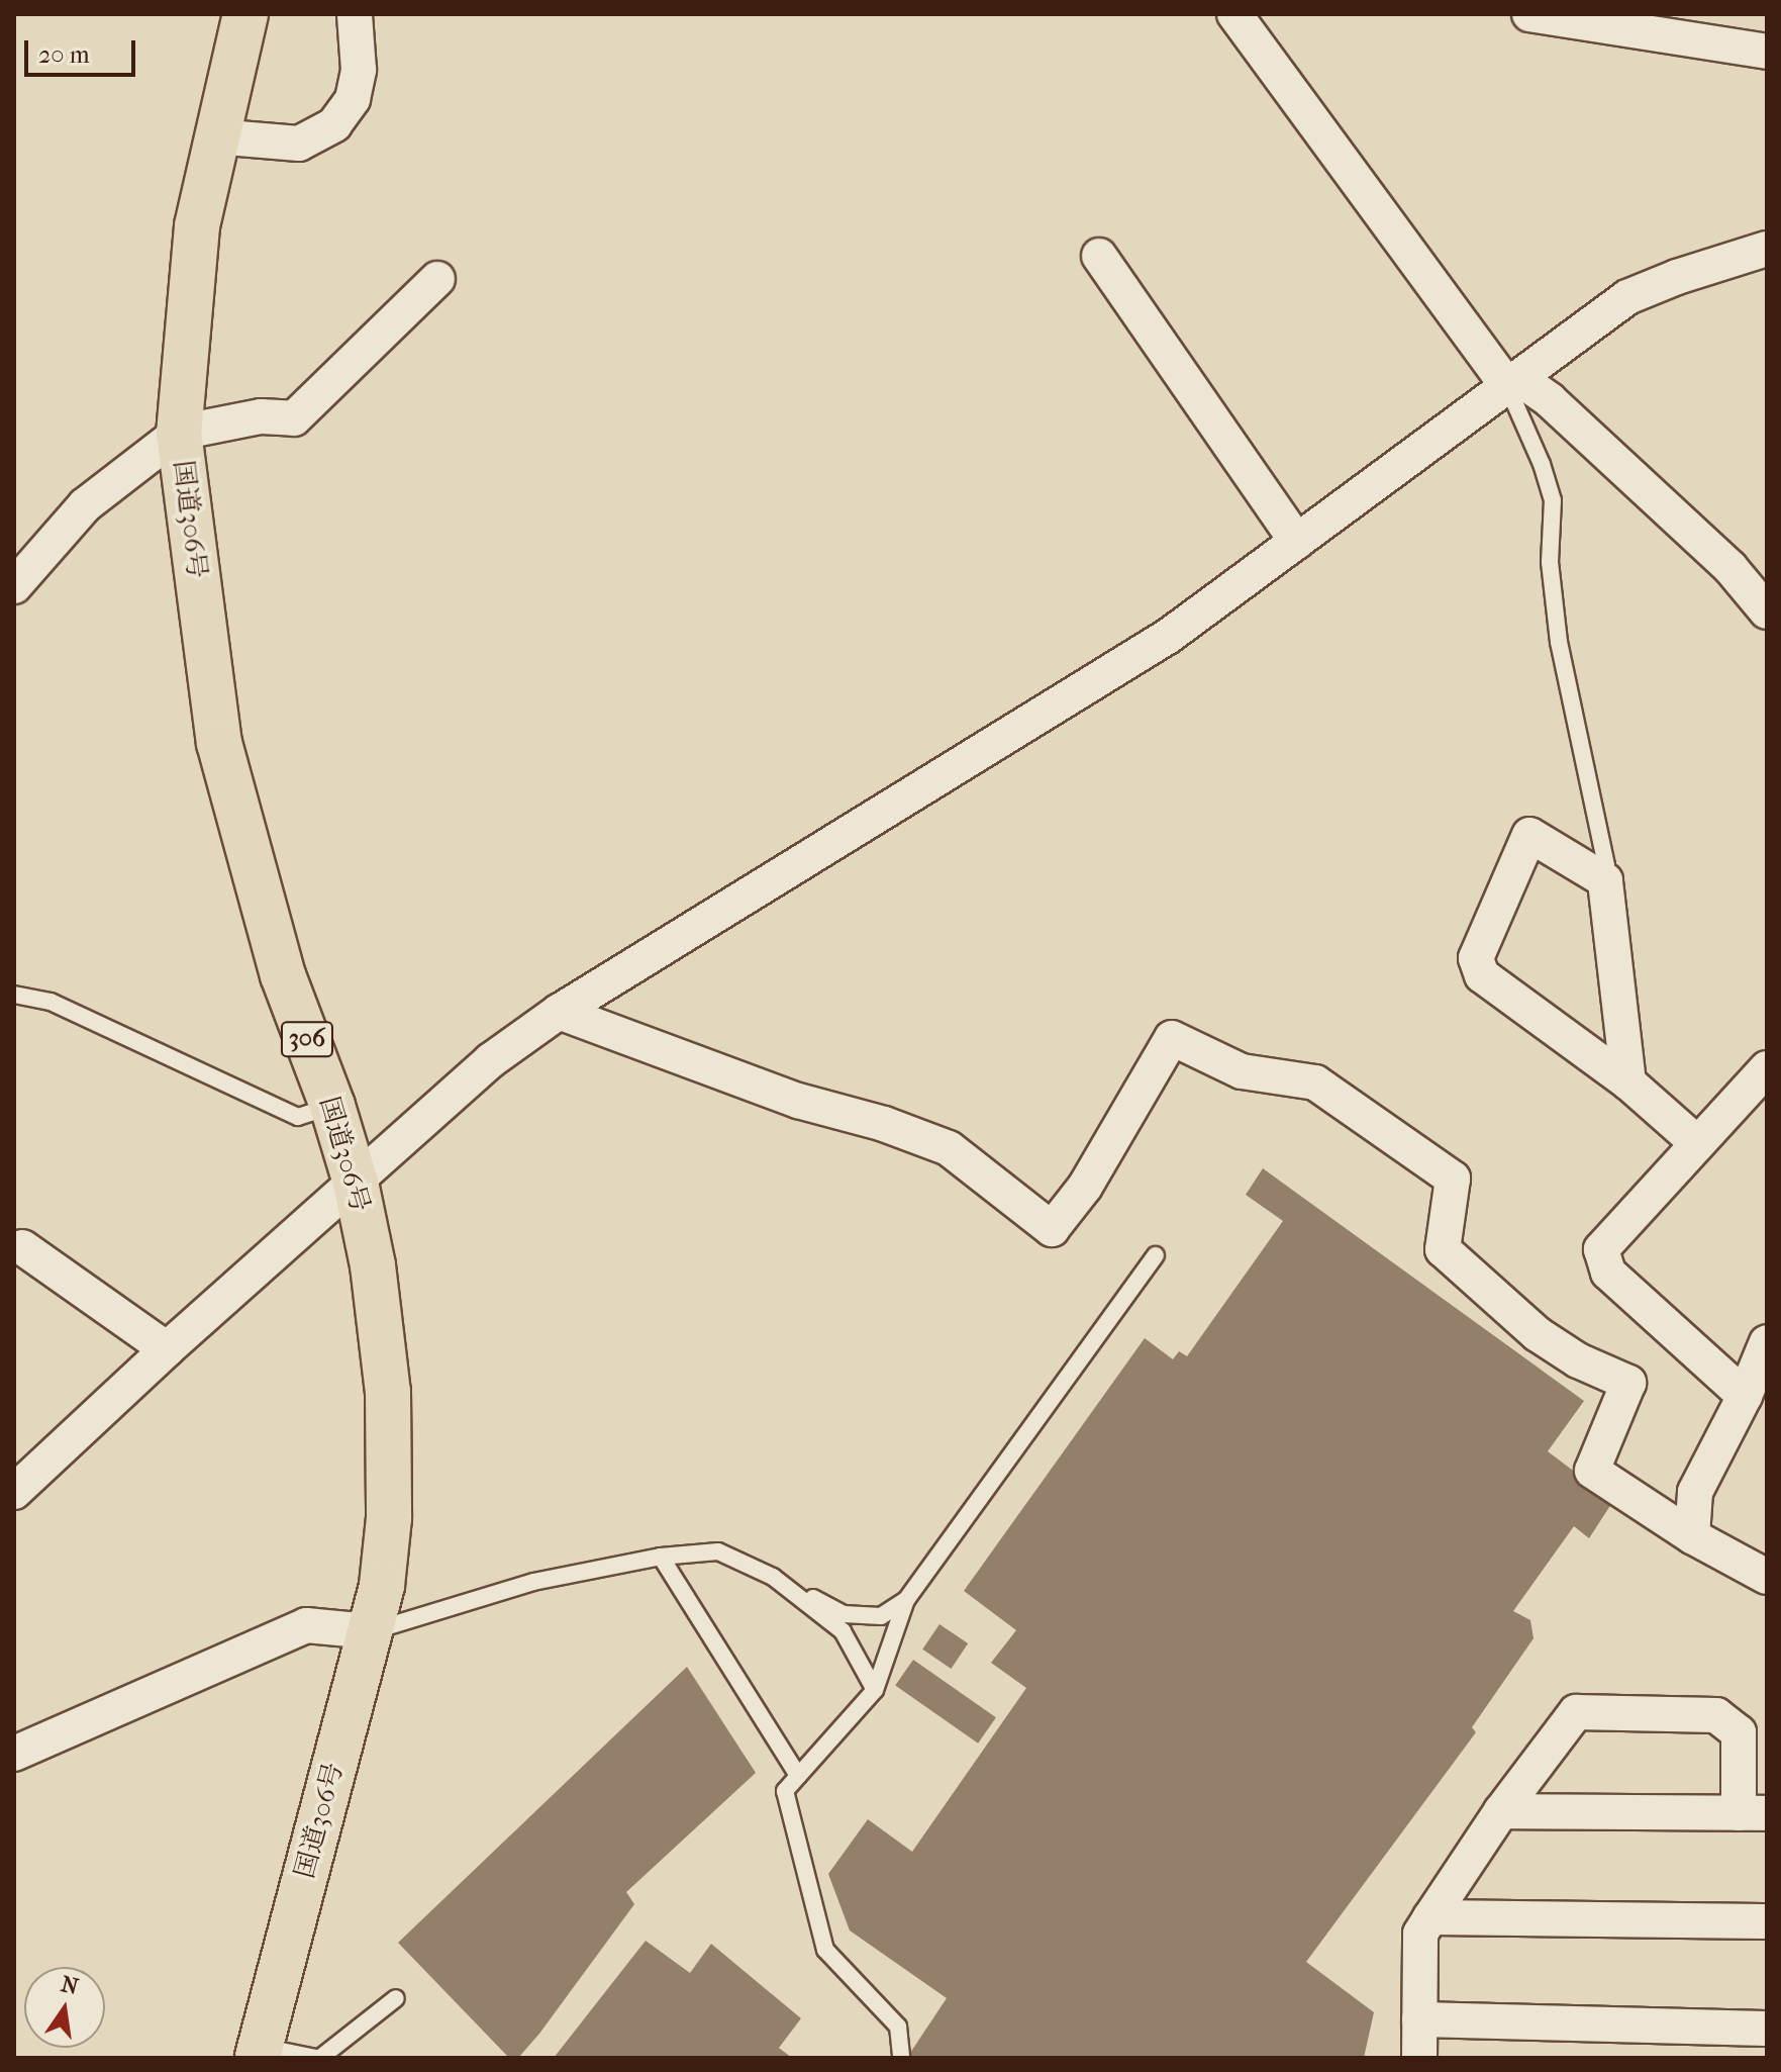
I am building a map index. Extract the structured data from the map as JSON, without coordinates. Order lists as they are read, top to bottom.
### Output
{
  "streets": {
    "highway": ["国道306号", "306"]
  },
  "scale_bar": "20 m",
  "north": "top"
}
